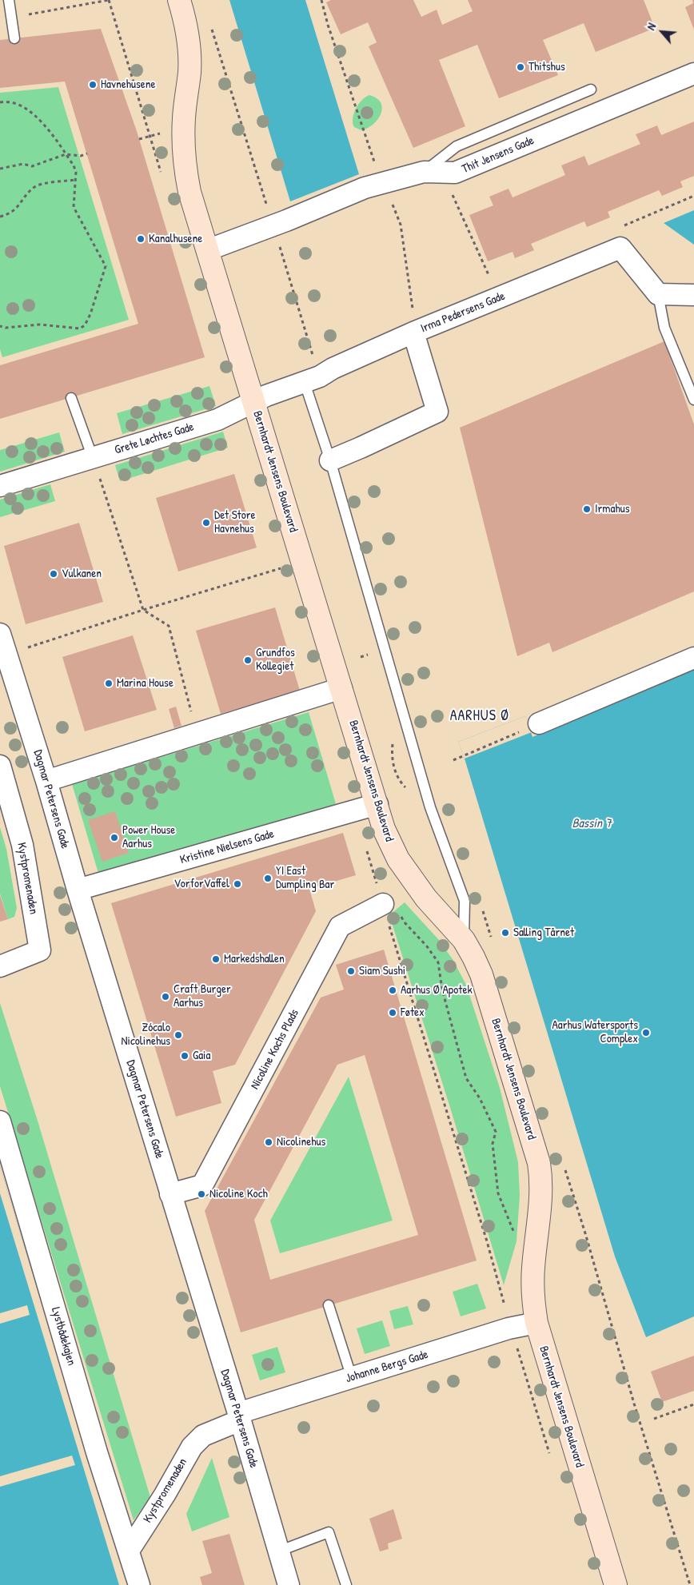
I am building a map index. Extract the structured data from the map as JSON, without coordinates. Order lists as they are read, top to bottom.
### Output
{
  "streets": {
    "street": [
      "Thit Jensens Gade",
      "Irma Pedersens Gade",
      "Grete Løchtes Gade",
      "Bernhardt Jensens Boulevard",
      "Dagmar Petersens Gade",
      "Kristine Nielsens Gade",
      "Kystpromenaden",
      "Nicoline Kochs Plads",
      "Lystbådekajen",
      "Johanne Bergs Gade"
    ]
  },
  "crossings": [
    ["Thit Jensens Gade", "Bernhardt Jensens Boulevard"],
    ["Irma Pedersens Gade", "Grete Løchtes Gade"],
    ["Grete Løchtes Gade", "Bernhardt Jensens Boulevard"],
    ["Bernhardt Jensens Boulevard", "Kristine Nielsens Gade"],
    ["Bernhardt Jensens Boulevard", "Johanne Bergs Gade"],
    ["Dagmar Petersens Gade", "Kristine Nielsens Gade"],
    ["Dagmar Petersens Gade", "Kystpromenaden"],
    ["Dagmar Petersens Gade", "Nicoline Kochs Plads"],
    ["Dagmar Petersens Gade", "Johanne Bergs Gade"],
    ["Kystpromenaden", "Lystbådekajen"],
    ["Kystpromenaden", "Johanne Bergs Gade"]
  ],
  "districts": ["AARHUS Ø"],
  "water": ["Bassin 7"],
  "places": [
    "Thitshus",
    "Havnehusene",
    "Kanalhusene",
    "Irmahus",
    "Det Store Havnehus",
    "Vulkanen",
    "Grundfos Kollegiet",
    "Marina House",
    "Power House Aarhus",
    "YI East Dumpling Bar",
    "VorforVaffel",
    "Salling Tårnet",
    "Markedshallen",
    "Siam Sushi",
    "Aarhus Ø Apotek",
    "Craft Burger Aarhus",
    "Føtex",
    "Aarhus Watersports Complex",
    "Zócalo Nicolinehus",
    "Gaia",
    "Nicolinehus",
    "Nicoline Koch"
  ],
  "north": "top left"
}
